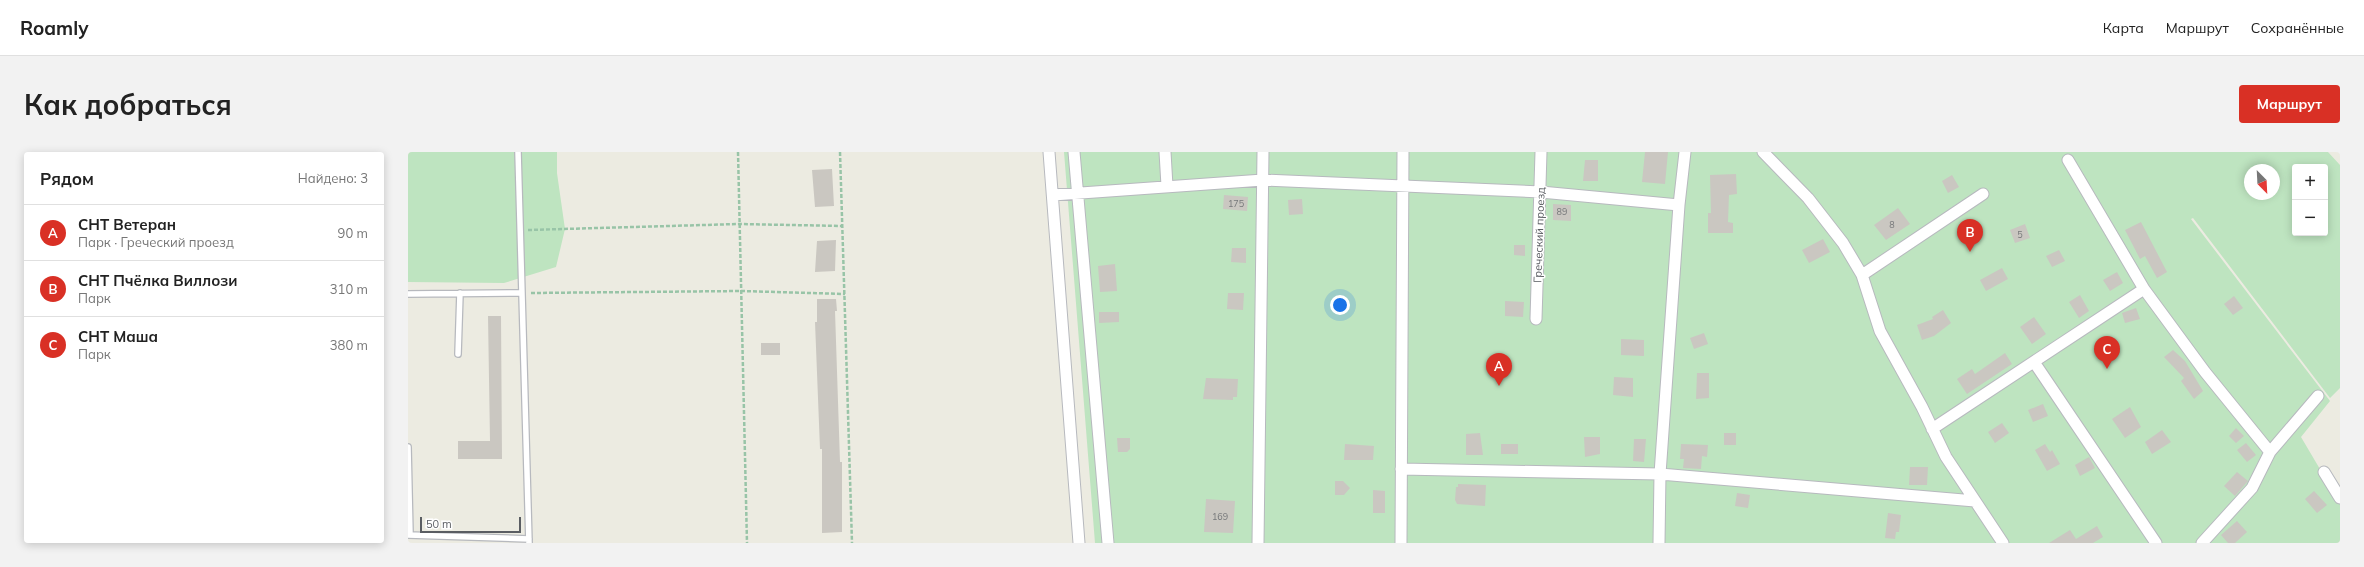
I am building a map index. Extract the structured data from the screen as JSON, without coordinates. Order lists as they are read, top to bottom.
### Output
{
  "streets": {
    "street": ["Греческий проезд"]
  },
  "house_numbers": [
    "175",
    "89",
    "8",
    "5",
    "169"
  ],
  "scale_bar": "50 m",
  "north": "bottom right",
  "page": {
    "header": "Roamly",
    "nav": ["Карта", "Маршрут", "Сохранённые"],
    "buttons": "Маршрут",
    "title": "Как добраться",
    "heading": ["Рядом", "Найдено: 3"],
    "map_buttons": ["+", "−"],
    "list": [
      {
        "mark": "A",
        "name": "СНТ Ветеран",
        "note": "Парк · Греческий проезд",
        "value": "90 m"
      },
      {
        "mark": "B",
        "name": "СНТ Пчёлка Виллози",
        "note": "Парк",
        "value": "310 m"
      },
      {
        "mark": "C",
        "name": "СНТ Маша",
        "note": "Парк",
        "value": "380 m"
      }
    ],
    "pins": ["B", "C", "A"],
    "scale": "50 m"
  }
}
